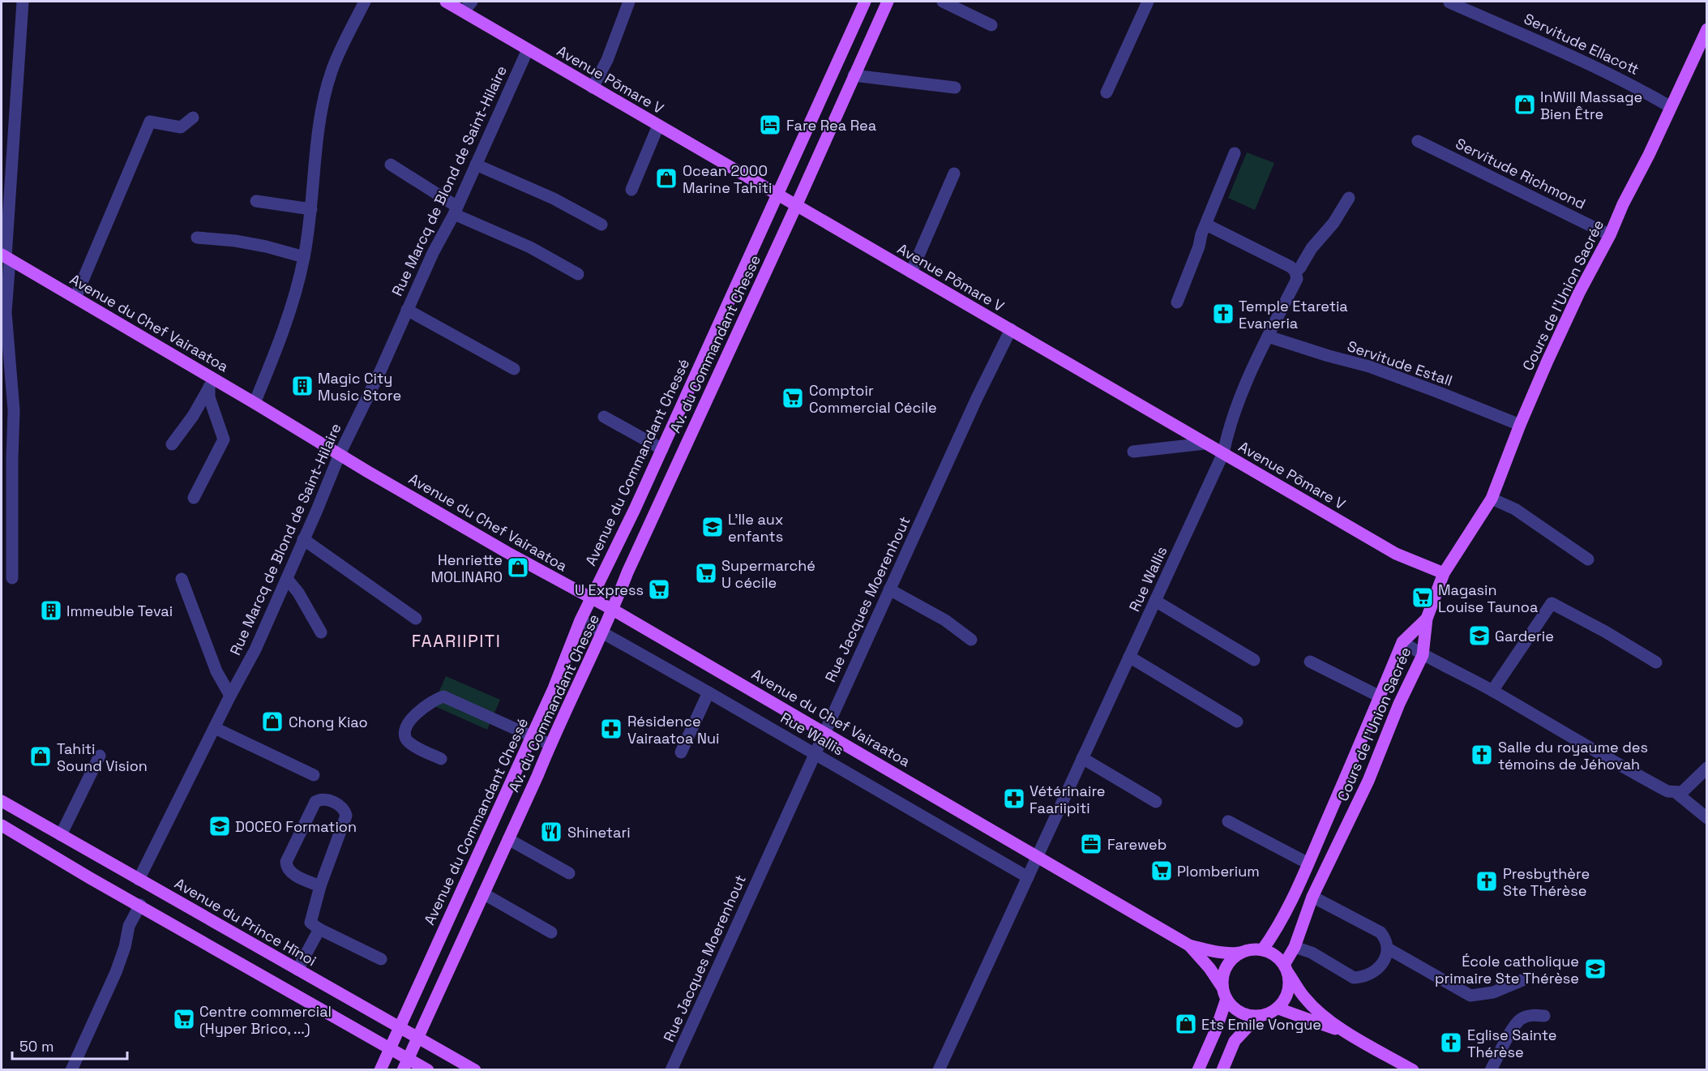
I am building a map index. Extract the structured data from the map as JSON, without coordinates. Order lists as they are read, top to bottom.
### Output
{
  "streets": {
    "main road": [
      "Avenue Pōmare V",
      "Cours de l'Union Sacrée",
      "Avenue du Chef Vairaatoa",
      "Av. du Commandant Chesse",
      "Avenue du Commandant Chessé",
      "Avenue du Prince Hīnoi"
    ],
    "street": [
      "Servitude Ellacott",
      "Servitude Richmond",
      "Rue Marcq de Blond de Saint-Hilaire",
      "Servitude Estall",
      "Rue Wallis",
      "Rue Jacques Moerenhout"
    ]
  },
  "crossings": [
    ["Servitude Ellacott", "Cours de l'Union Sacrée"],
    ["Avenue Pōmare V", "Rue Marcq de Blond de Saint-Hilaire"],
    ["Avenue Pōmare V", "Cours de l'Union Sacrée"],
    ["Avenue Pōmare V", "Av. du Commandant Chesse"],
    ["Avenue Pōmare V", "Avenue du Commandant Chessé"],
    ["Avenue Pōmare V", "Rue Wallis"],
    ["Avenue Pōmare V", "Rue Jacques Moerenhout"],
    ["Servitude Richmond", "Cours de l'Union Sacrée"],
    ["Rue Marcq de Blond de Saint-Hilaire", "Avenue du Chef Vairaatoa"],
    ["Rue Marcq de Blond de Saint-Hilaire", "Avenue du Prince Hīnoi"],
    ["Cours de l'Union Sacrée", "Avenue du Chef Vairaatoa"],
    ["Cours de l'Union Sacrée", "Servitude Estall"],
    ["Avenue du Chef Vairaatoa", "Av. du Commandant Chesse"],
    ["Avenue du Chef Vairaatoa", "Avenue du Commandant Chessé"],
    ["Avenue du Chef Vairaatoa", "Rue Wallis"],
    ["Avenue du Chef Vairaatoa", "Rue Jacques Moerenhout"],
    ["Av. du Commandant Chesse", "Rue Wallis"],
    ["Av. du Commandant Chesse", "Avenue du Prince Hīnoi"],
    ["Servitude Estall", "Rue Wallis"],
    ["Avenue du Commandant Chessé", "Rue Wallis"],
    ["Avenue du Commandant Chessé", "Avenue du Prince Hīnoi"],
    ["Rue Wallis", "Rue Jacques Moerenhout"]
  ],
  "districts": ["FAARIIPITI"],
  "places": {
    "shop": [
      "InWill Massage Bien Être",
      "Ocean 2000 Marine Tahiti",
      "Henriette MOLINARO",
      "Chong Kiao",
      "Tahiti Sound Vision",
      "Ets Emile Vongue"
    ],
    "hotel": ["Fare Rea Rea"],
    "church": [
      "Temple Etaretia Evaneria",
      "Salle du royaume des témoins de Jéhovah",
      "Presbythère Ste Thérèse",
      "Eglise Sainte Thérèse"
    ],
    "building": ["Magic City Music Store", "Immeuble Tevai"],
    "supermarket": [
      "Comptoir Commercial Cécile",
      "Supermarché U cécile",
      "U Express",
      "Magasin Louise Taunoa",
      "Plomberium",
      "Centre commercial (Hyper Brico, ...)"
    ],
    "school or university": [
      "L'Ile aux enfants",
      "Garderie",
      "DOCEO Formation",
      "École catholique primaire Ste Thérèse"
    ],
    "pharmacy": ["Résidence Vairaatoa Nui", "Vétérinaire Faariipiti"],
    "restaurant": ["Shinetari"],
    "office": ["Fareweb"]
  },
  "scale_bar": "50 m"
}
